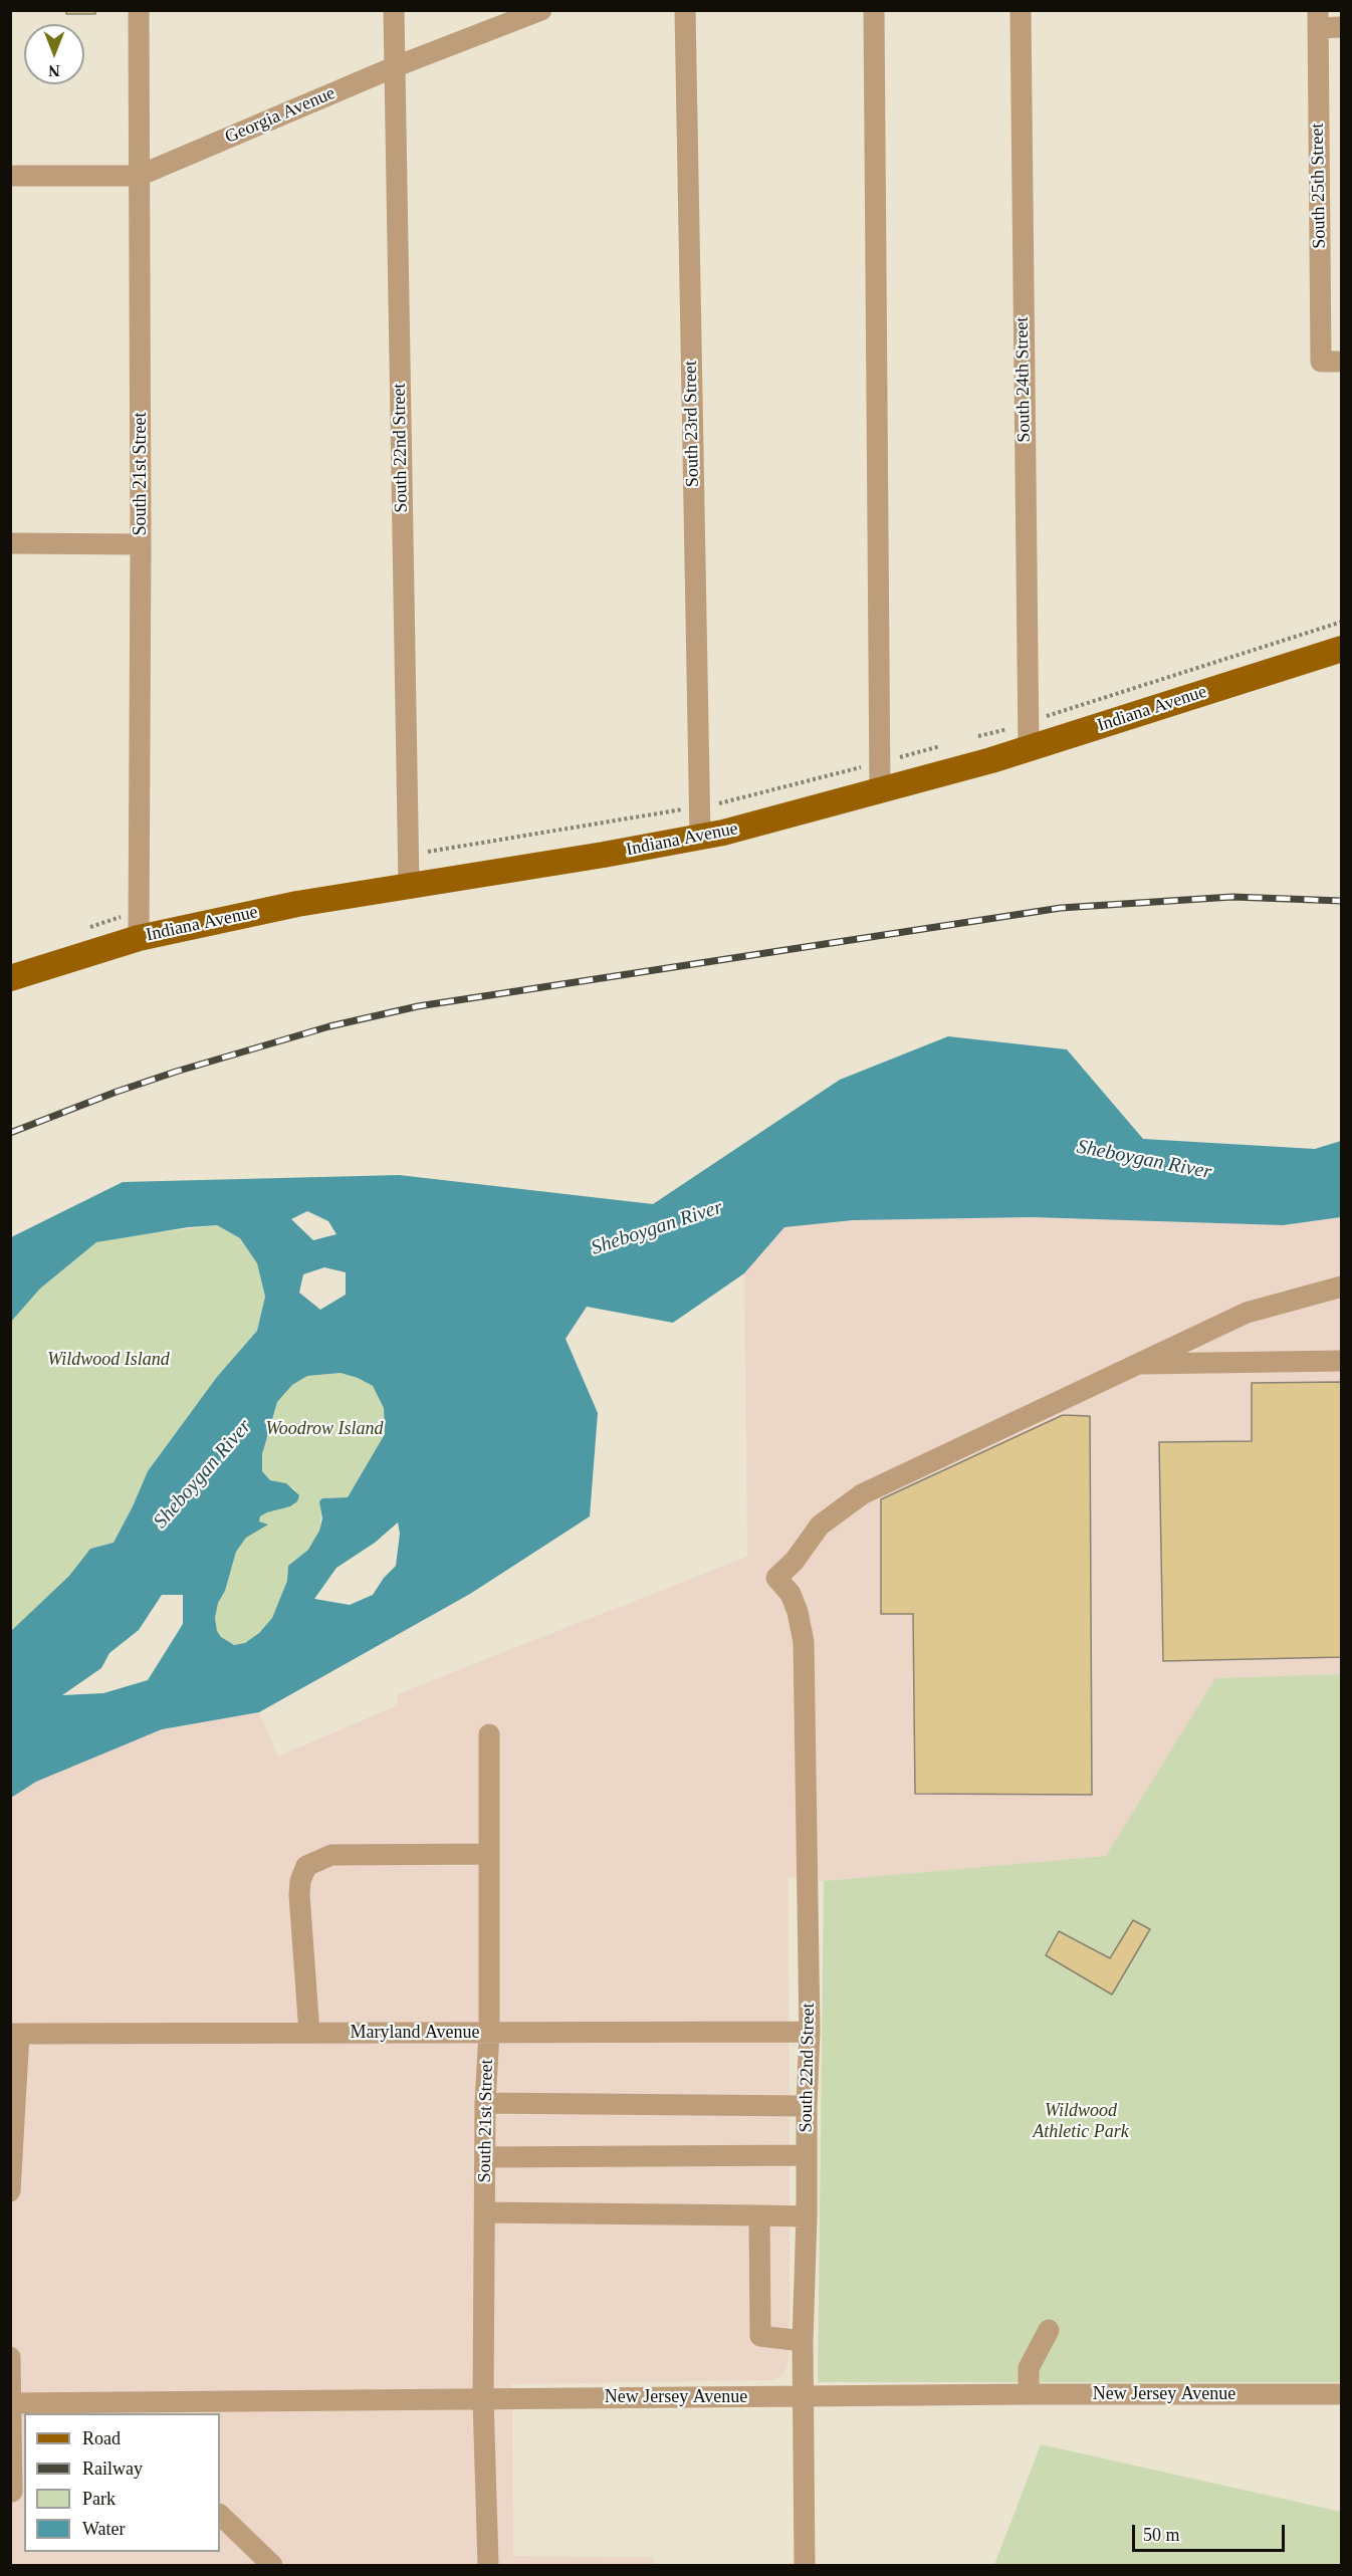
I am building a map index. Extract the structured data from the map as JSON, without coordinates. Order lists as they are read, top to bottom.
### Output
{
  "streets": {
    "main road": ["Indiana Avenue"],
    "street": [
      "Georgia Avenue",
      "South 25th Street",
      "South 24th Street",
      "South 23rd Street",
      "South 22nd Street",
      "South 21st Street",
      "Maryland Avenue",
      "New Jersey Avenue"
    ]
  },
  "crossings": [
    ["Georgia Avenue", "South 22nd Street"],
    ["Georgia Avenue", "South 21st Street"],
    ["South 24th Street", "Indiana Avenue"],
    ["South 23rd Street", "Indiana Avenue"],
    ["South 22nd Street", "Indiana Avenue"],
    ["South 22nd Street", "Maryland Avenue"],
    ["South 22nd Street", "New Jersey Avenue"],
    ["South 21st Street", "Indiana Avenue"],
    ["South 21st Street", "Maryland Avenue"],
    ["South 21st Street", "New Jersey Avenue"]
  ],
  "water": ["Sheboygan River"],
  "parks": ["Wildwood Island", "Woodrow Island", "Wildwood Athletic Park"],
  "legend": [
    "Road",
    "Railway",
    "Park",
    "Water"
  ],
  "scale_bar": "50 m",
  "north": "bottom"
}
